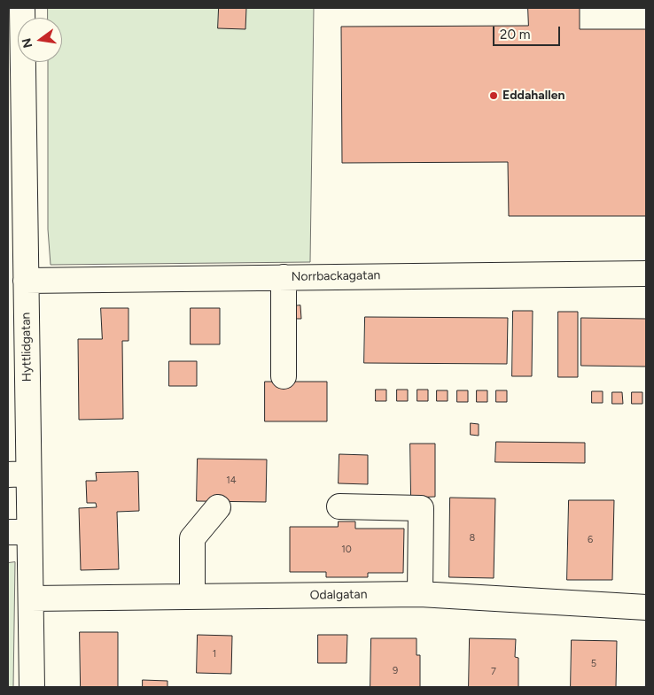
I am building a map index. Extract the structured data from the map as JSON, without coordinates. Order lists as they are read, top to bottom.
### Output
{
  "streets": {
    "street": ["Norrbackagatan", "Hyttlidgatan", "Odalgatan"]
  },
  "crossings": [
    ["Norrbackagatan", "Hyttlidgatan"],
    ["Hyttlidgatan", "Odalgatan"]
  ],
  "places": ["Eddahallen"],
  "house_numbers": [
    "14",
    "8",
    "6",
    "10",
    "1",
    "5",
    "9",
    "7"
  ],
  "scale_bar": "20 m",
  "north": "left"
}
